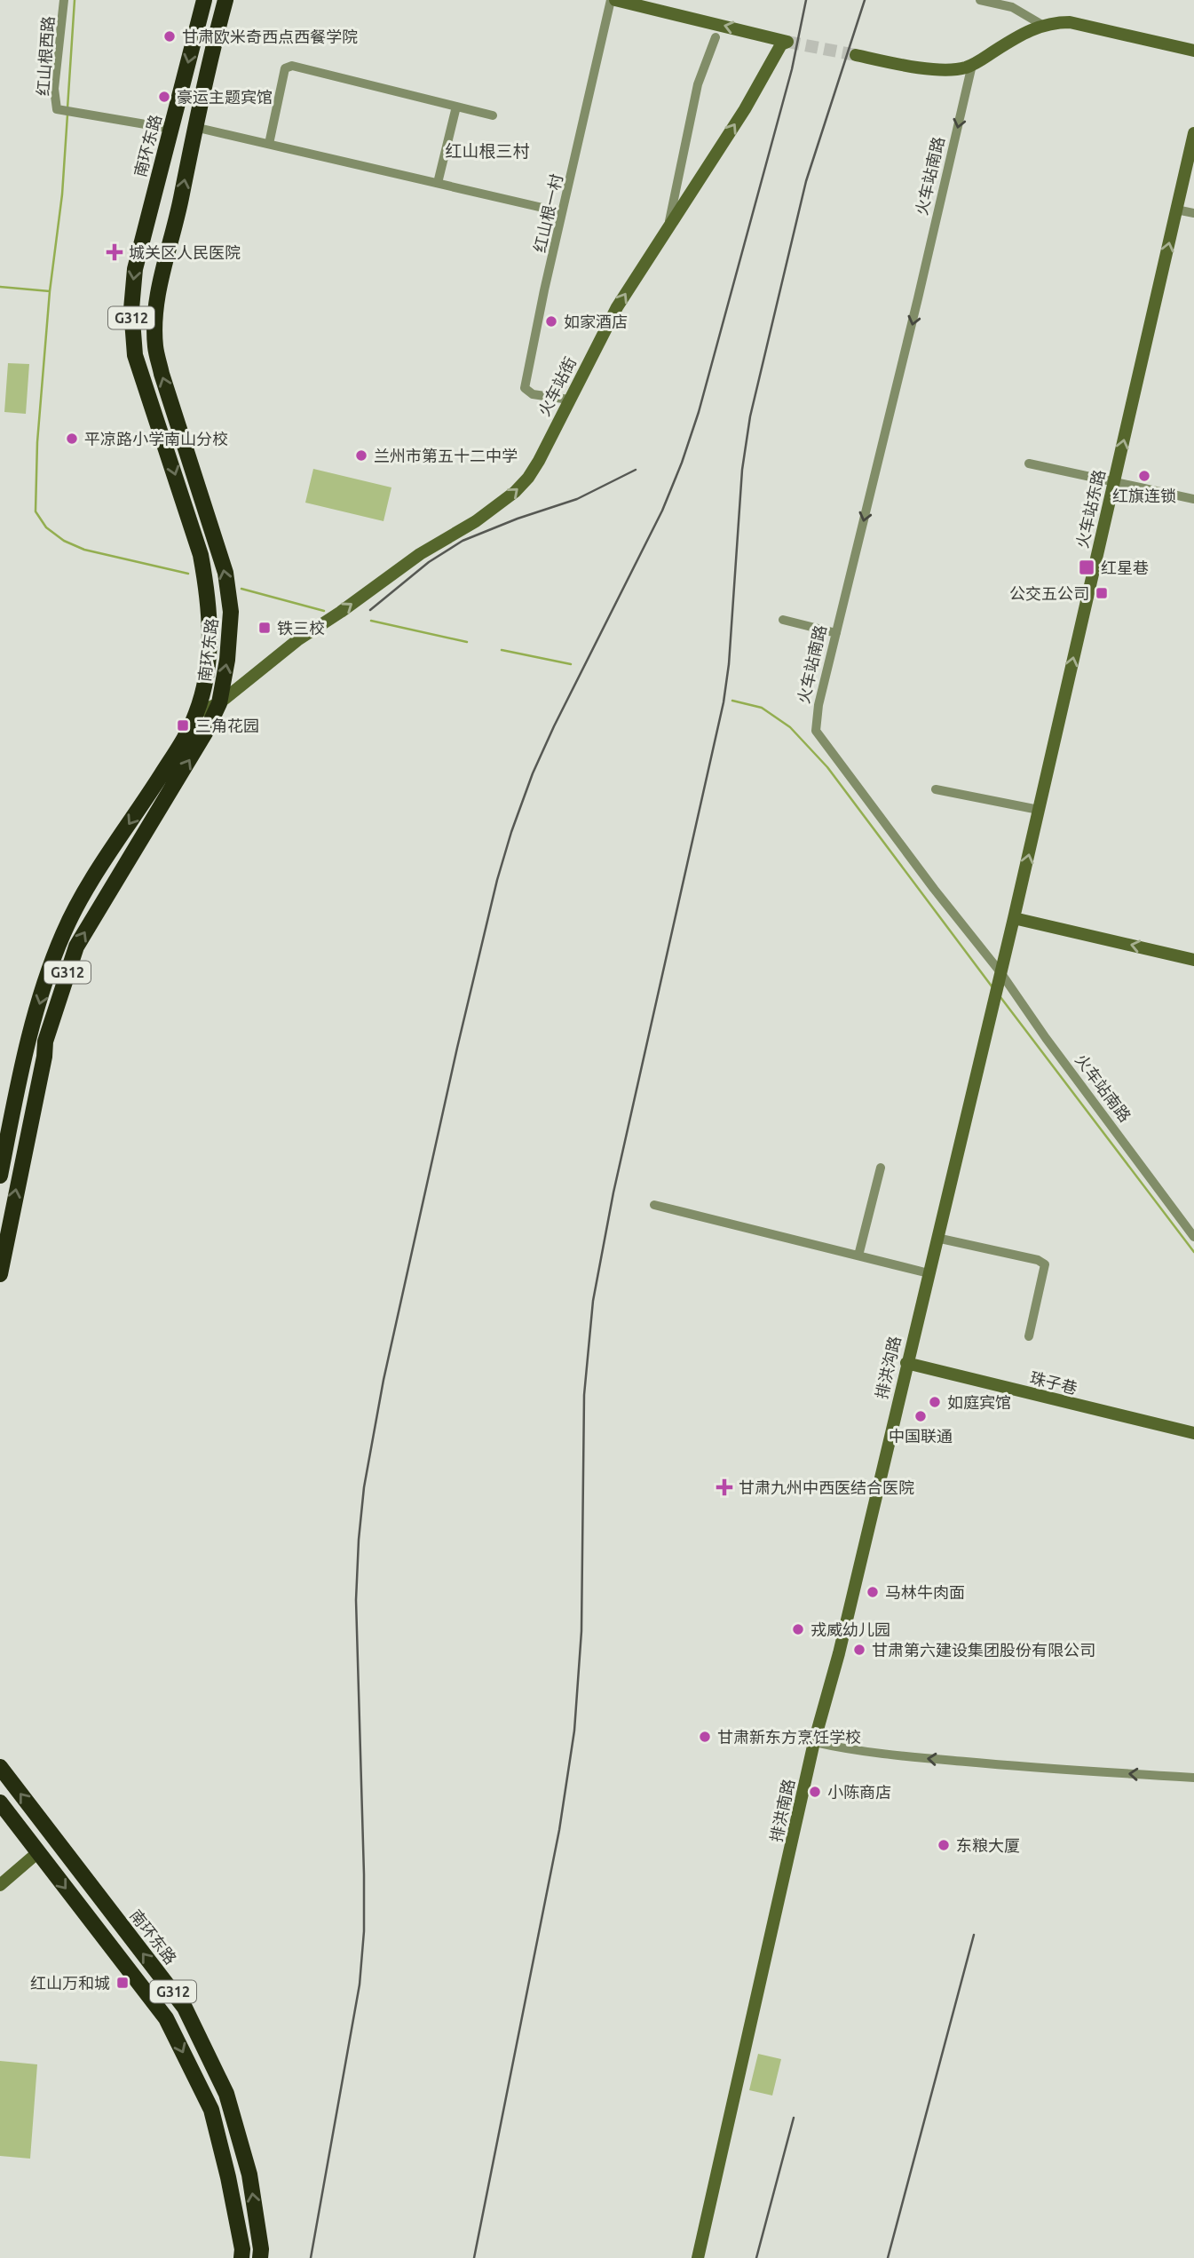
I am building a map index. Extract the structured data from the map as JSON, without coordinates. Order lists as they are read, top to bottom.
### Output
{
  "streets": {
    "highway": ["南环东路", "G312"],
    "main road": [
      "火车站街",
      "火车站东路",
      "排洪沟路",
      "珠子巷",
      "排洪南路"
    ],
    "street": ["红山根西路", "火车站南路", "红山根一村"]
  },
  "crossings": [
    ["红山根西路", "南环东路"],
    ["南环东路", "火车站街"],
    ["火车站南路", "火车站东路"],
    ["红山根一村", "火车站街"],
    ["火车站东路", "排洪沟路"],
    ["排洪沟路", "珠子巷"],
    ["排洪沟路", "排洪南路"]
  ],
  "one_way": ["火车站南路", "火车站东路"],
  "districts": ["红山根三村"],
  "places": {
    "other": [
      "甘肃欧米奇西点西餐学院",
      "豪运主题宾馆",
      "如家酒店",
      "平凉路小学南山分校",
      "兰州市第五十二中学",
      "红旗连锁",
      "如庭宾馆",
      "中国联通",
      "马林牛肉面",
      "戎威幼儿园",
      "甘肃第六建设集团股份有限公司",
      "甘肃新东方烹饪学校",
      "小陈商店",
      "东粮大厦"
    ],
    "health": ["城关区人民医院", "甘肃九州中西医结合医院"],
    "transit": [
      "红星巷",
      "公交五公司",
      "铁三校",
      "三角花园",
      "红山万和城"
    ]
  }
}
